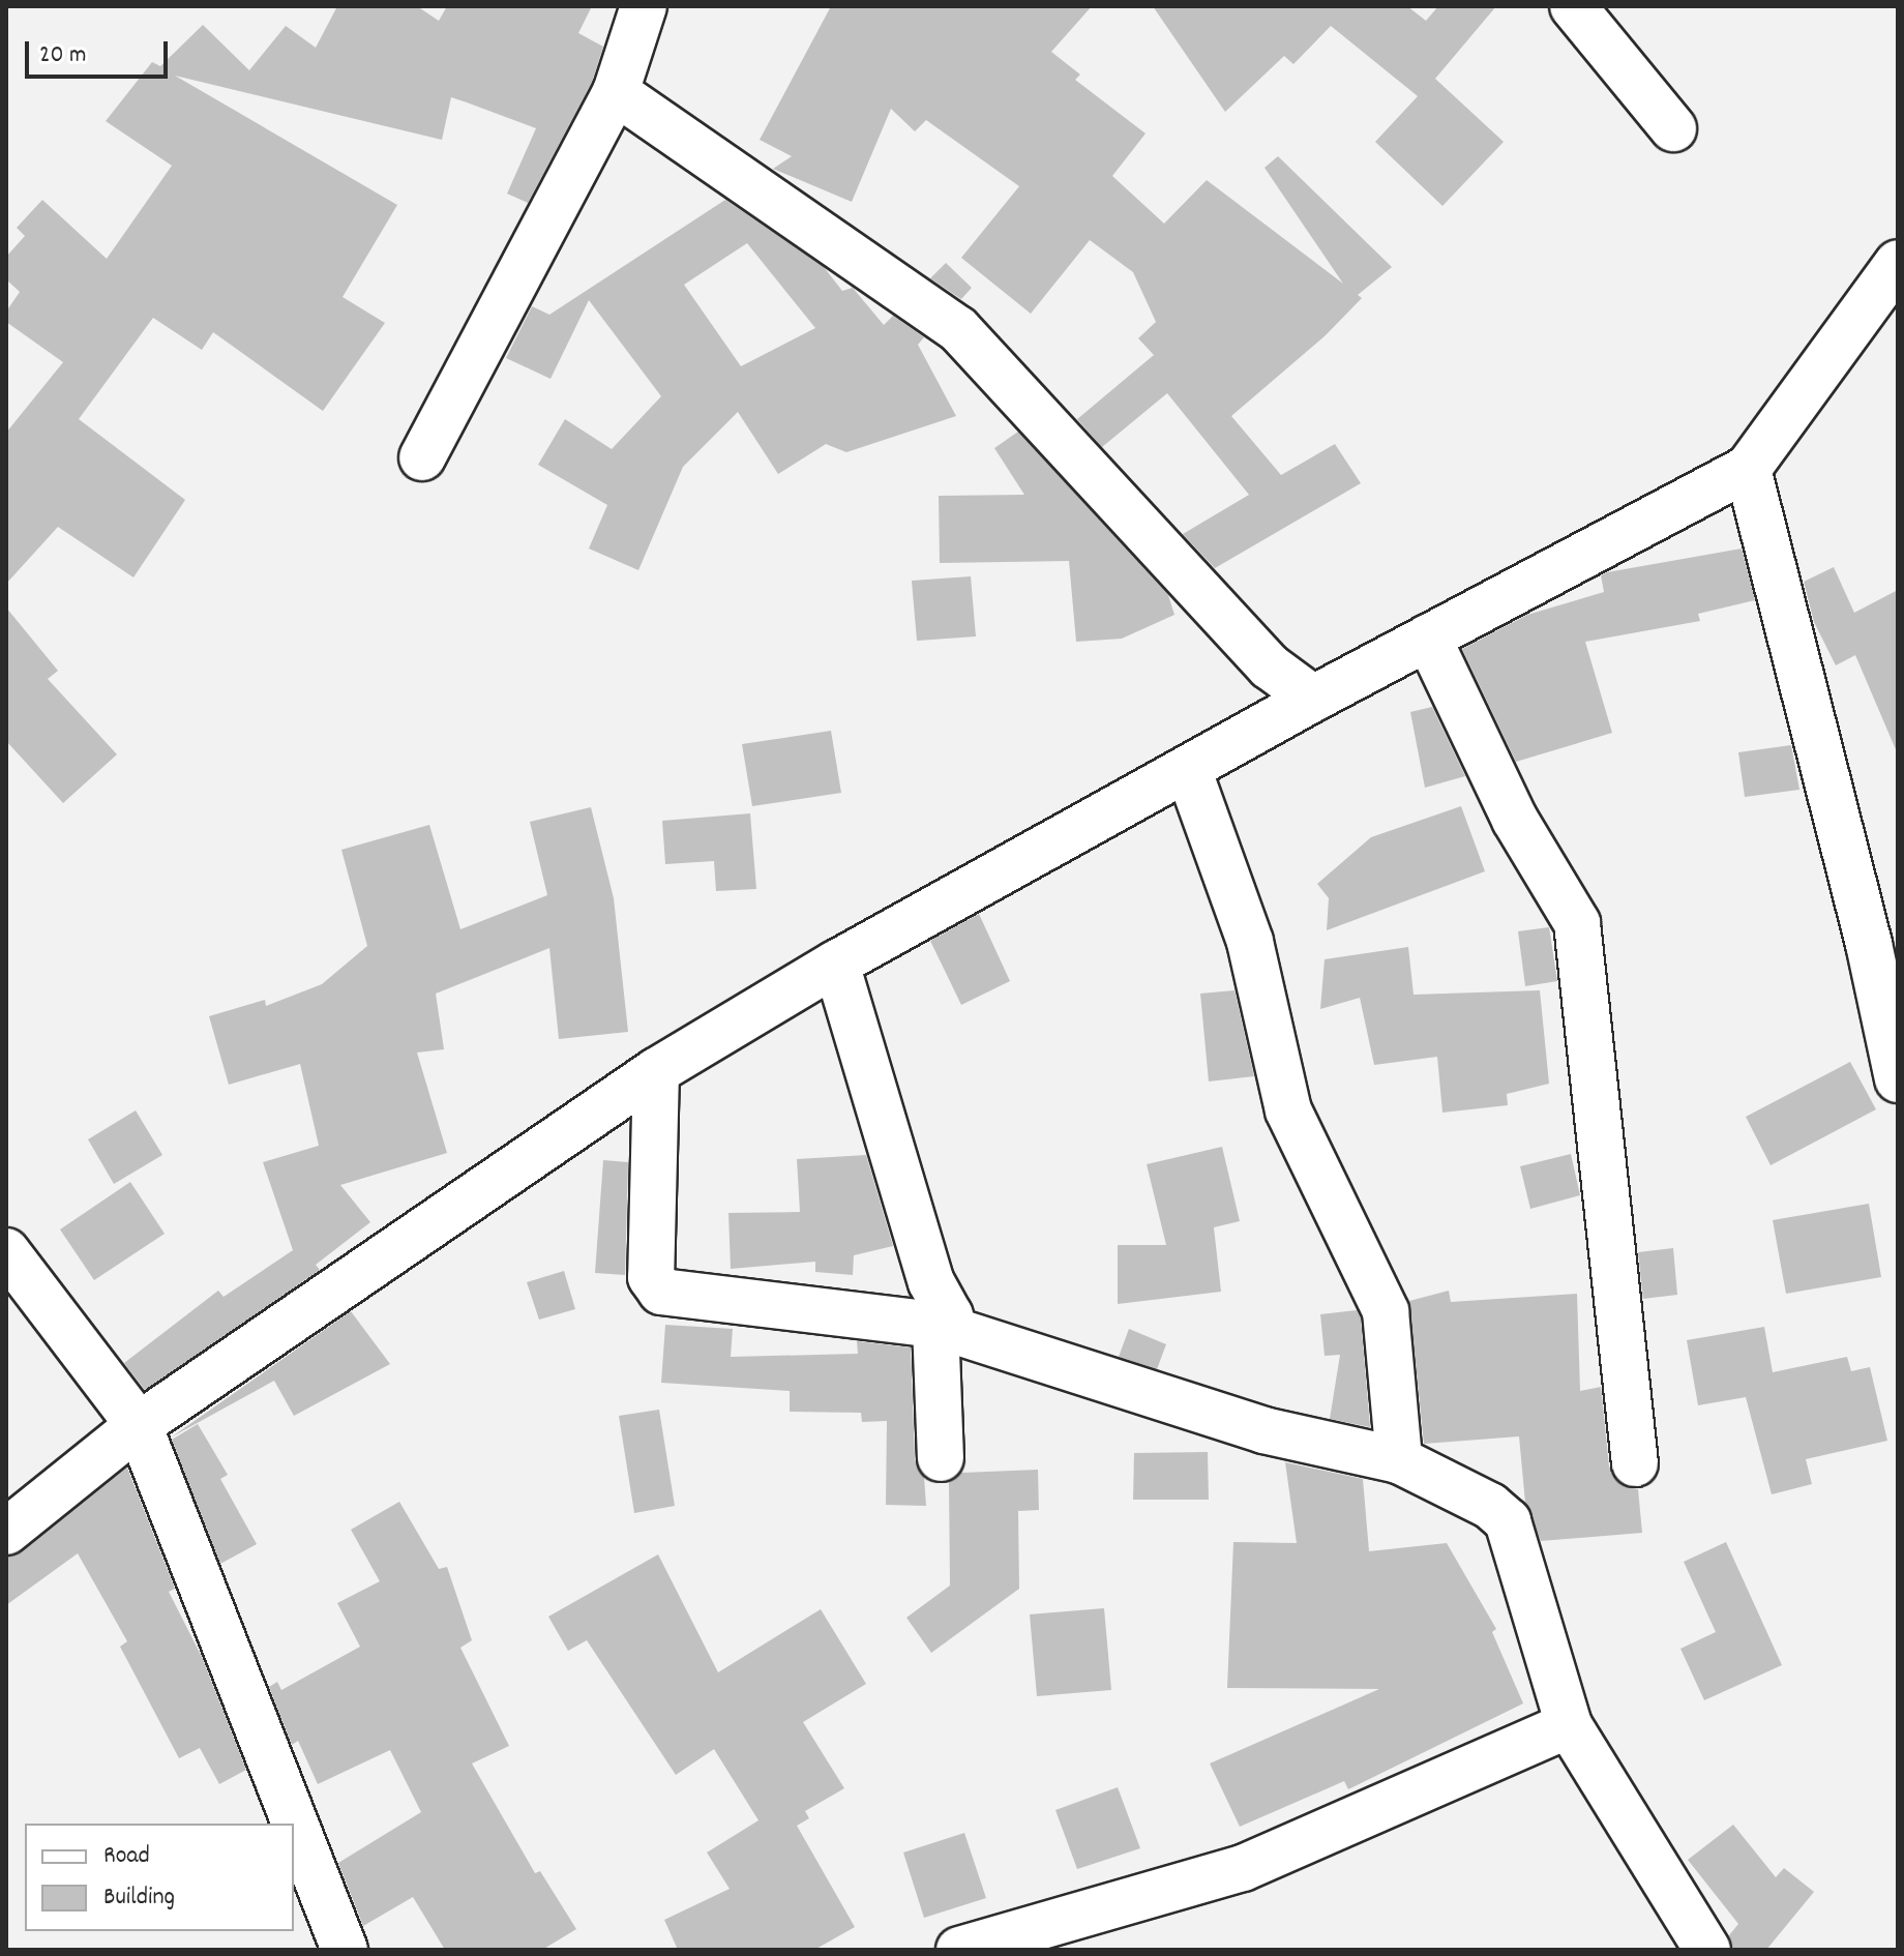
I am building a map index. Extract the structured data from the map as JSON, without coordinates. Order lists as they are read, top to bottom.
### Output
{
  "legend": ["Road", "Building"],
  "scale_bar": "20 m"
}
